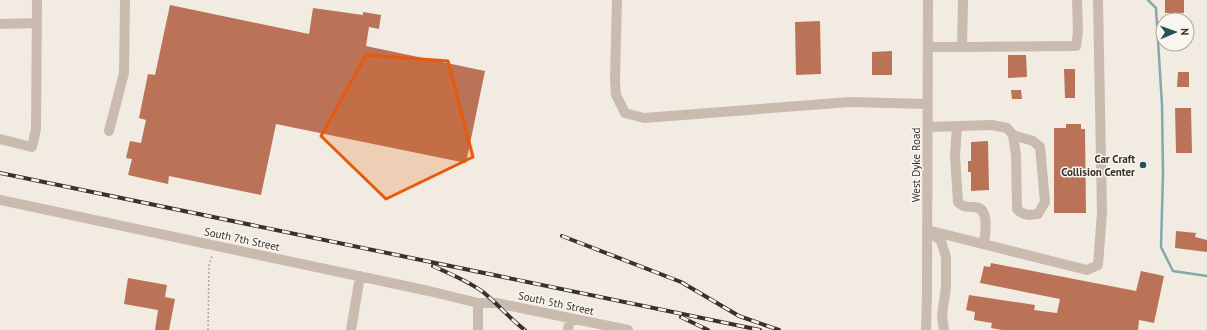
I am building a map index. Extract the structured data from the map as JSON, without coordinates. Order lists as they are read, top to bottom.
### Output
{
  "streets": {
    "street": ["West Dyke Road", "South 7th Street", "South 5th Street"]
  },
  "crossings": [
    ["South 7th Street", "South 5th Street"]
  ],
  "places": ["Car Craft Collision Center"],
  "north": "right"
}
